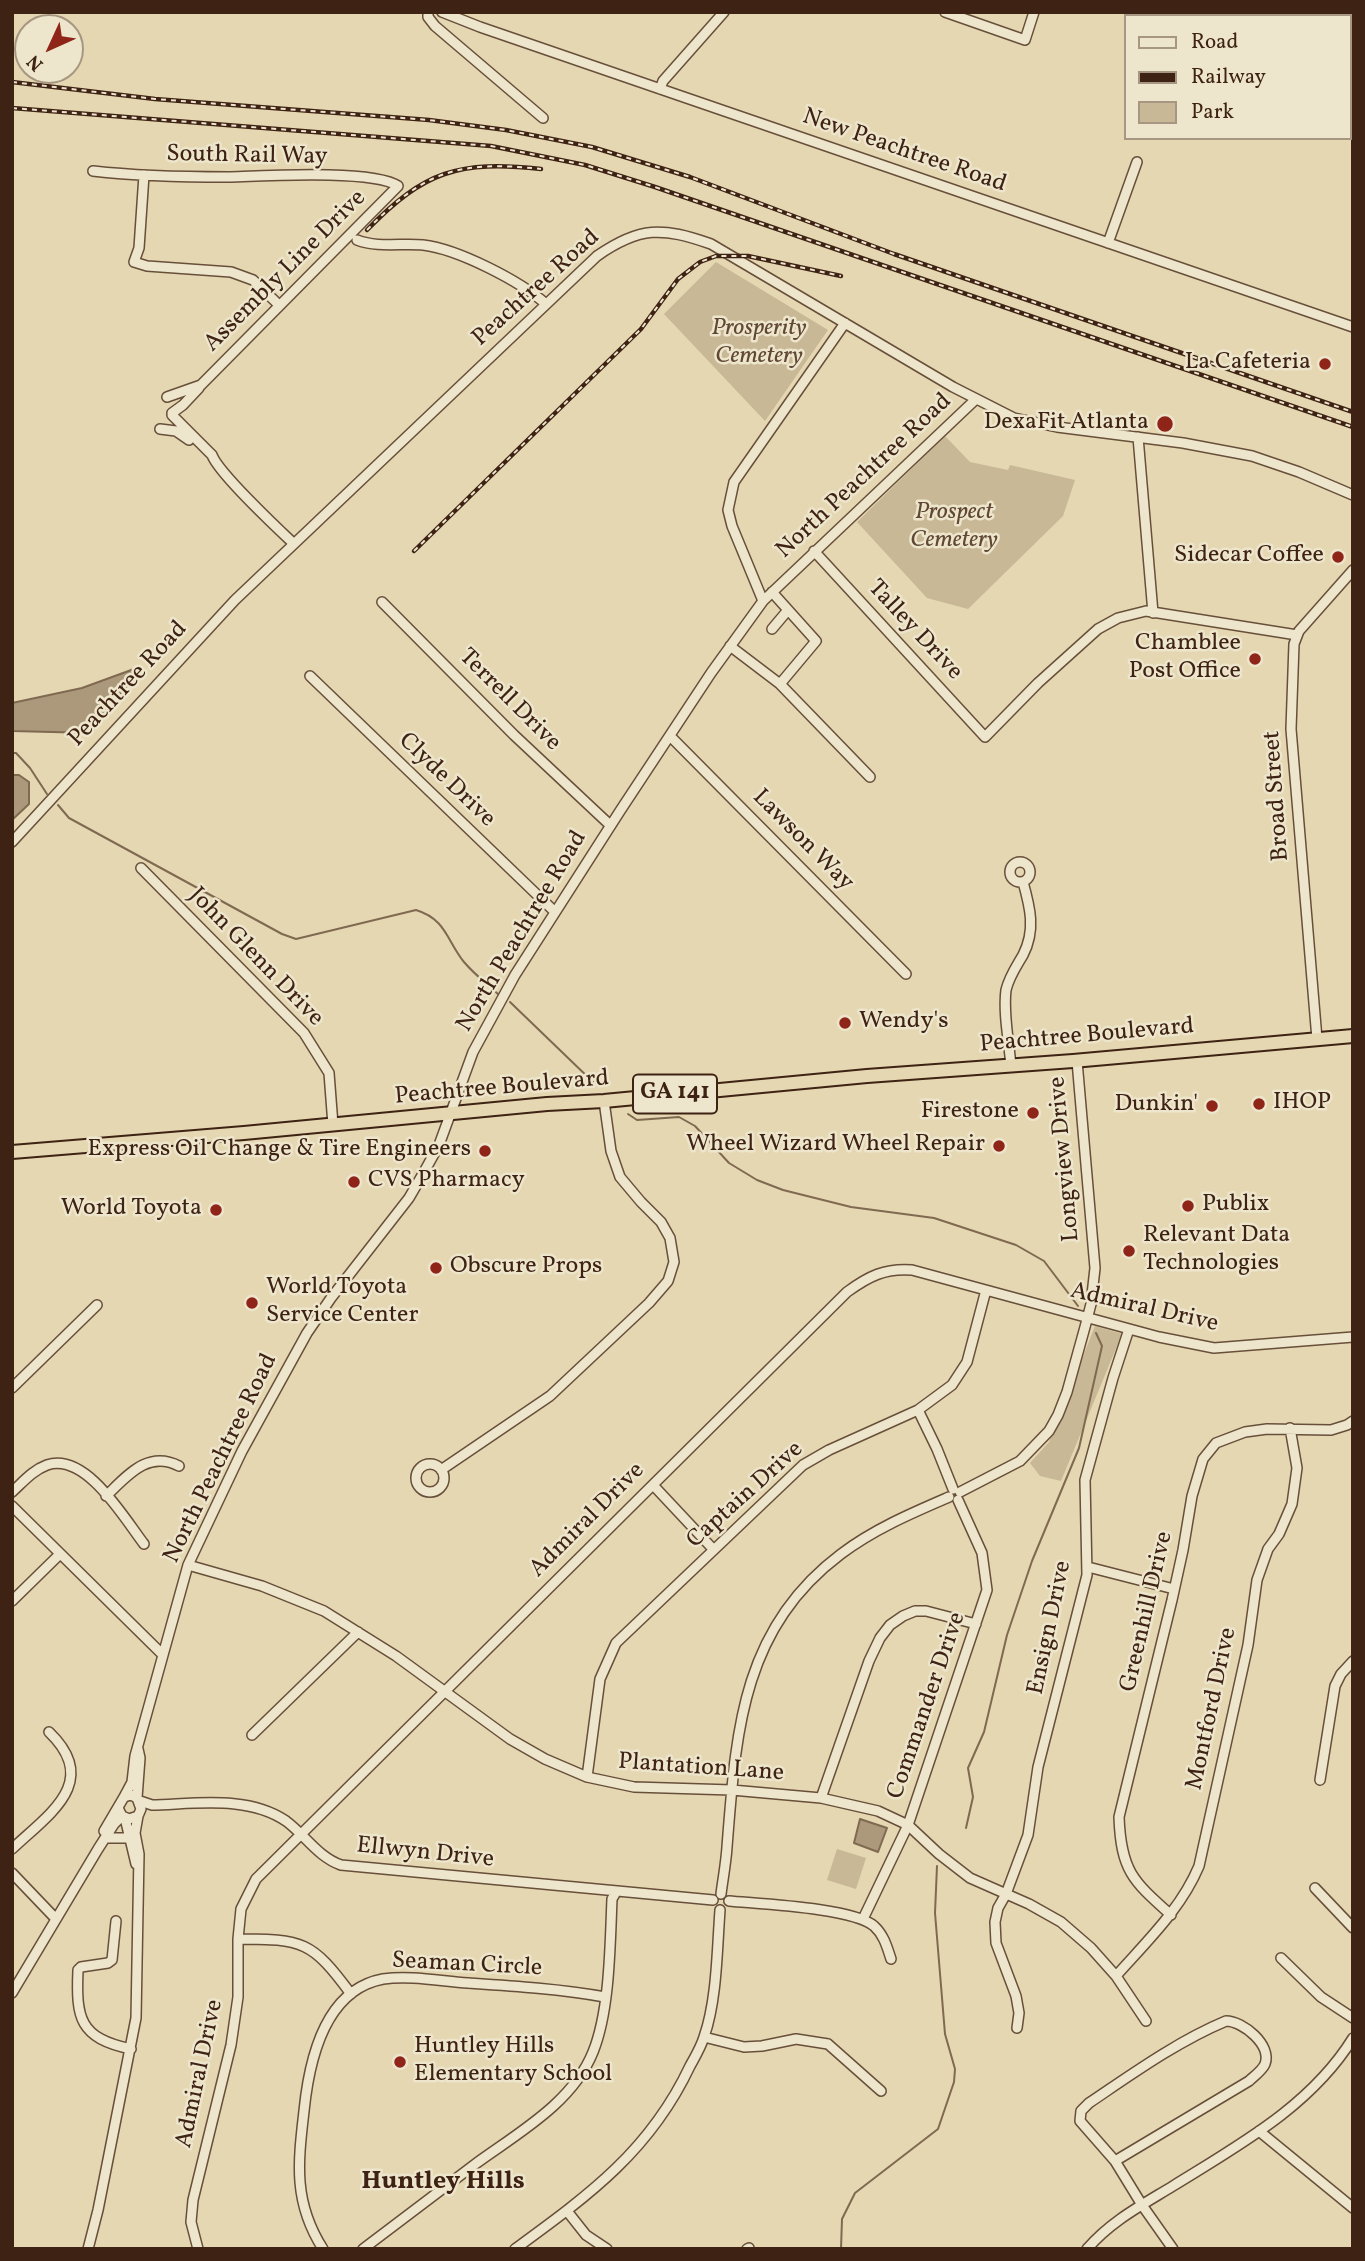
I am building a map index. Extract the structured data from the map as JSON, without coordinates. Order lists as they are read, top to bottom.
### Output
{
  "streets": {
    "highway": ["Peachtree Boulevard", "GA 141"],
    "street": [
      "New Peachtree Road",
      "South Rail Way",
      "Assembly Line Drive",
      "Peachtree Road",
      "North Peachtree Road",
      "Talley Drive",
      "Terrell Drive",
      "Clyde Drive",
      "Broad Street",
      "Lawson Way",
      "John Glenn Drive",
      "Longview Drive",
      "Admiral Drive",
      "Captain Drive",
      "Greenhill Drive",
      "Ensign Drive",
      "Commander Drive",
      "Montford Drive",
      "Plantation Lane",
      "Ellwyn Drive",
      "Seaman Circle"
    ]
  },
  "crossings": [
    ["South Rail Way", "Assembly Line Drive"],
    ["Peachtree Road", "North Peachtree Road"],
    ["North Peachtree Road", "Talley Drive"],
    ["North Peachtree Road", "Terrell Drive"],
    ["North Peachtree Road", "Clyde Drive"],
    ["North Peachtree Road", "Lawson Way"],
    ["North Peachtree Road", "Peachtree Boulevard"],
    ["North Peachtree Road", "Plantation Lane"],
    ["North Peachtree Road", "Ellwyn Drive"],
    ["Broad Street", "Peachtree Boulevard"],
    ["John Glenn Drive", "Peachtree Boulevard"],
    ["Peachtree Boulevard", "Longview Drive"],
    ["Longview Drive", "Admiral Drive"],
    ["Longview Drive", "Commander Drive"],
    ["Longview Drive", "Plantation Lane"],
    ["Longview Drive", "Ellwyn Drive"],
    ["Admiral Drive", "Captain Drive"],
    ["Admiral Drive", "Ensign Drive"],
    ["Admiral Drive", "Plantation Lane"],
    ["Admiral Drive", "Ellwyn Drive"],
    ["Captain Drive", "Commander Drive"],
    ["Captain Drive", "Plantation Lane"],
    ["Greenhill Drive", "Montford Drive"],
    ["Ensign Drive", "Plantation Lane"],
    ["Commander Drive", "Plantation Lane"],
    ["Commander Drive", "Ellwyn Drive"],
    ["Montford Drive", "Plantation Lane"]
  ],
  "districts": ["Huntley Hills"],
  "parks": ["Prosperity Cemetery", "Prospect Cemetery"],
  "places": [
    "La Cafeteria",
    "DexaFit Atlanta",
    "Sidecar Coffee",
    "Chamblee Post Office",
    "Wendy's",
    "IHOP",
    "Dunkin'",
    "Firestone",
    "Wheel Wizard Wheel Repair",
    "Express Oil Change & Tire Engineers",
    "CVS Pharmacy",
    "Publix",
    "World Toyota",
    "Relevant Data Technologies",
    "Obscure Props",
    "World Toyota Service Center",
    "Huntley Hills Elementary School"
  ],
  "legend": ["Road", "Railway", "Park"],
  "north": "bottom left"
}
